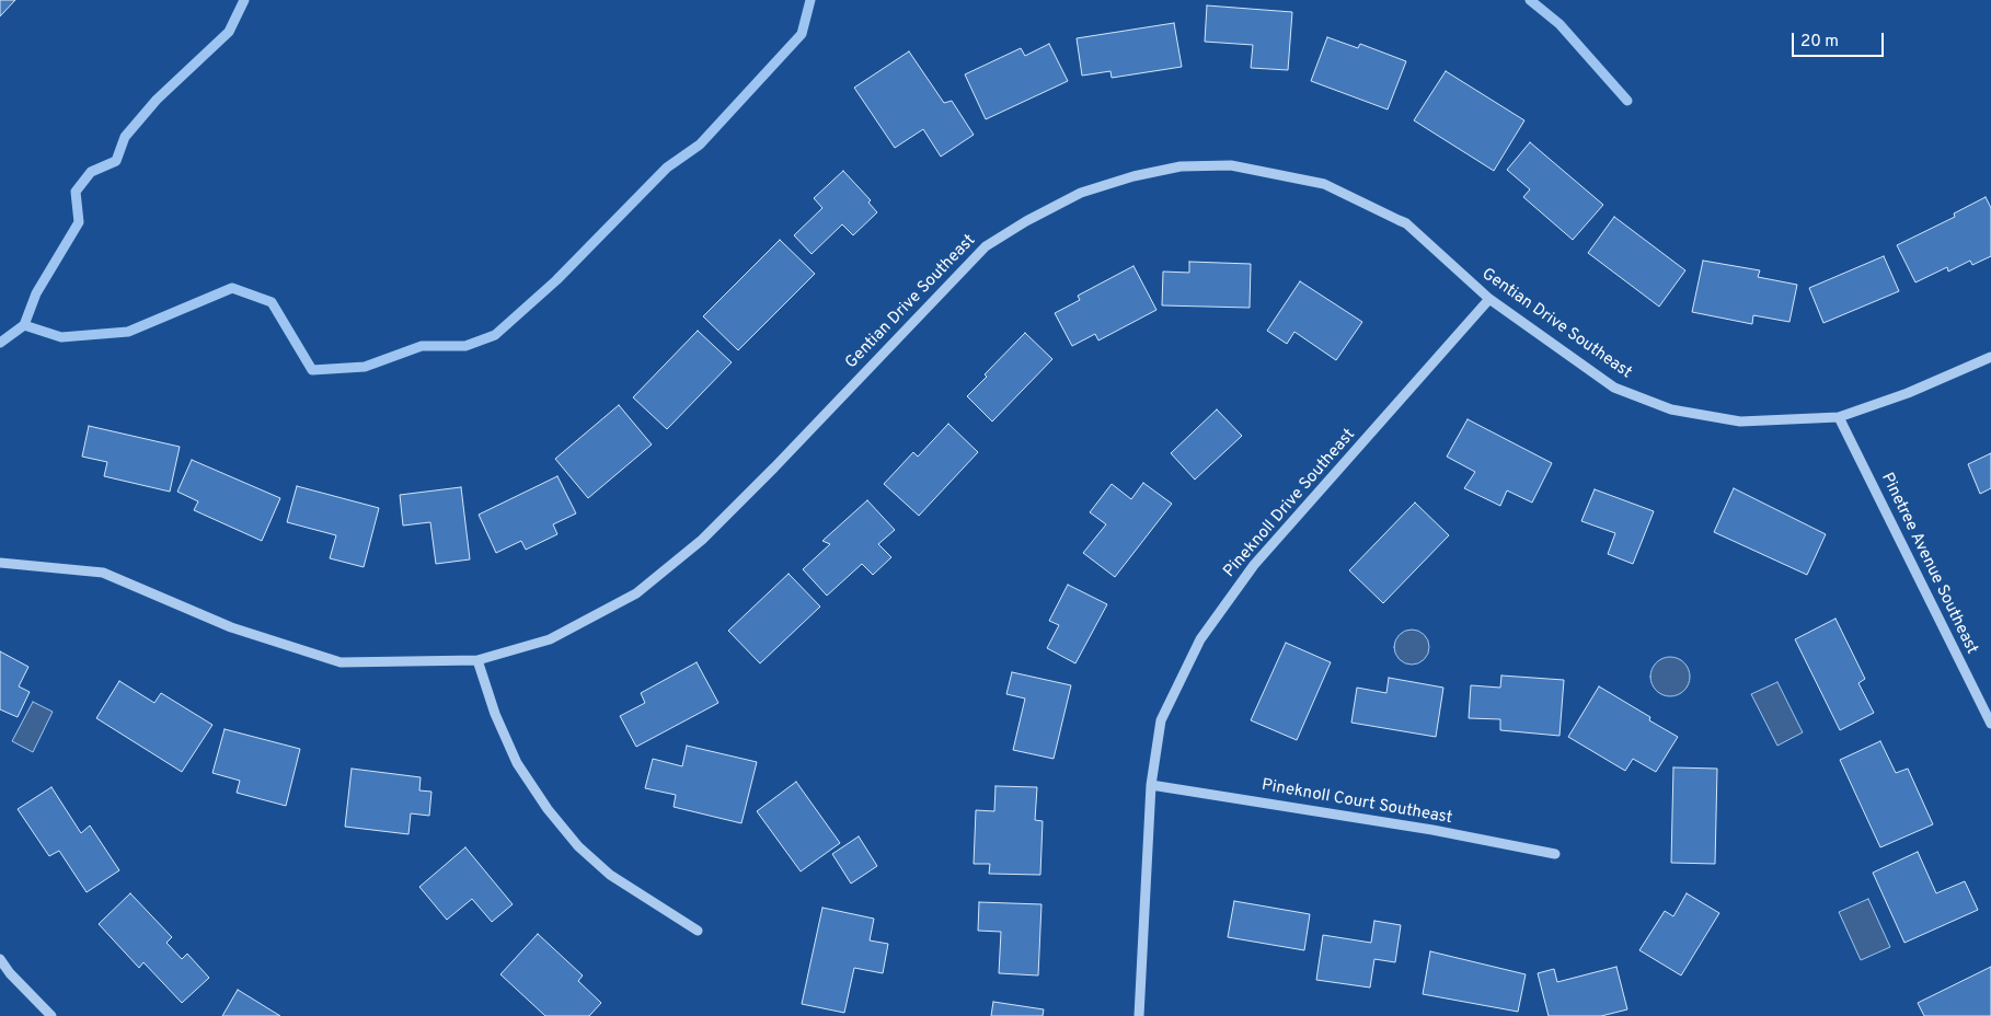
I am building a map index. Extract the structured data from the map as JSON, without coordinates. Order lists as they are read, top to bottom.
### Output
{
  "streets": {
    "street": [
      "Gentian Drive Southeast",
      "Pineknoll Drive Southeast",
      "Pinetree Avenue Southeast",
      "Pineknoll Court Southeast"
    ]
  },
  "crossings": [
    ["Gentian Drive Southeast", "Pineknoll Drive Southeast"],
    ["Gentian Drive Southeast", "Pinetree Avenue Southeast"],
    ["Pineknoll Drive Southeast", "Pineknoll Court Southeast"]
  ],
  "scale_bar": "20 m"
}
